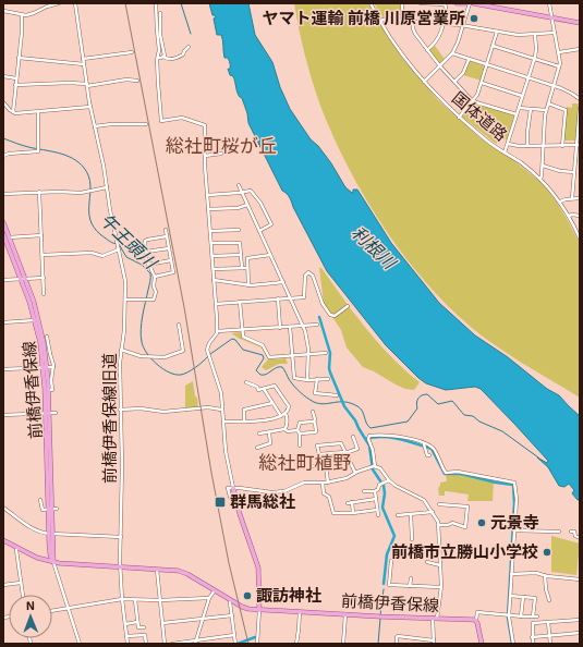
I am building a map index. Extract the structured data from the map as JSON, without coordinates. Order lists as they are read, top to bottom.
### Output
{
  "streets": {
    "main road": ["前橋伊香保線"],
    "street": ["国体道路", "前橋伊香保線旧道"]
  },
  "crossings": [
    ["前橋伊香保線", "前橋伊香保線旧道"]
  ],
  "districts": ["総社町桜が丘", "総社町植野"],
  "water": ["午王頭川", "利根川"],
  "places": {
    "other": [
      "ヤマト運輸 前橋 川原営業所",
      "元景寺",
      "前橋市立勝山小学校",
      "諏訪神社"
    ],
    "transit": ["群馬総社"]
  },
  "north": "top"
}
